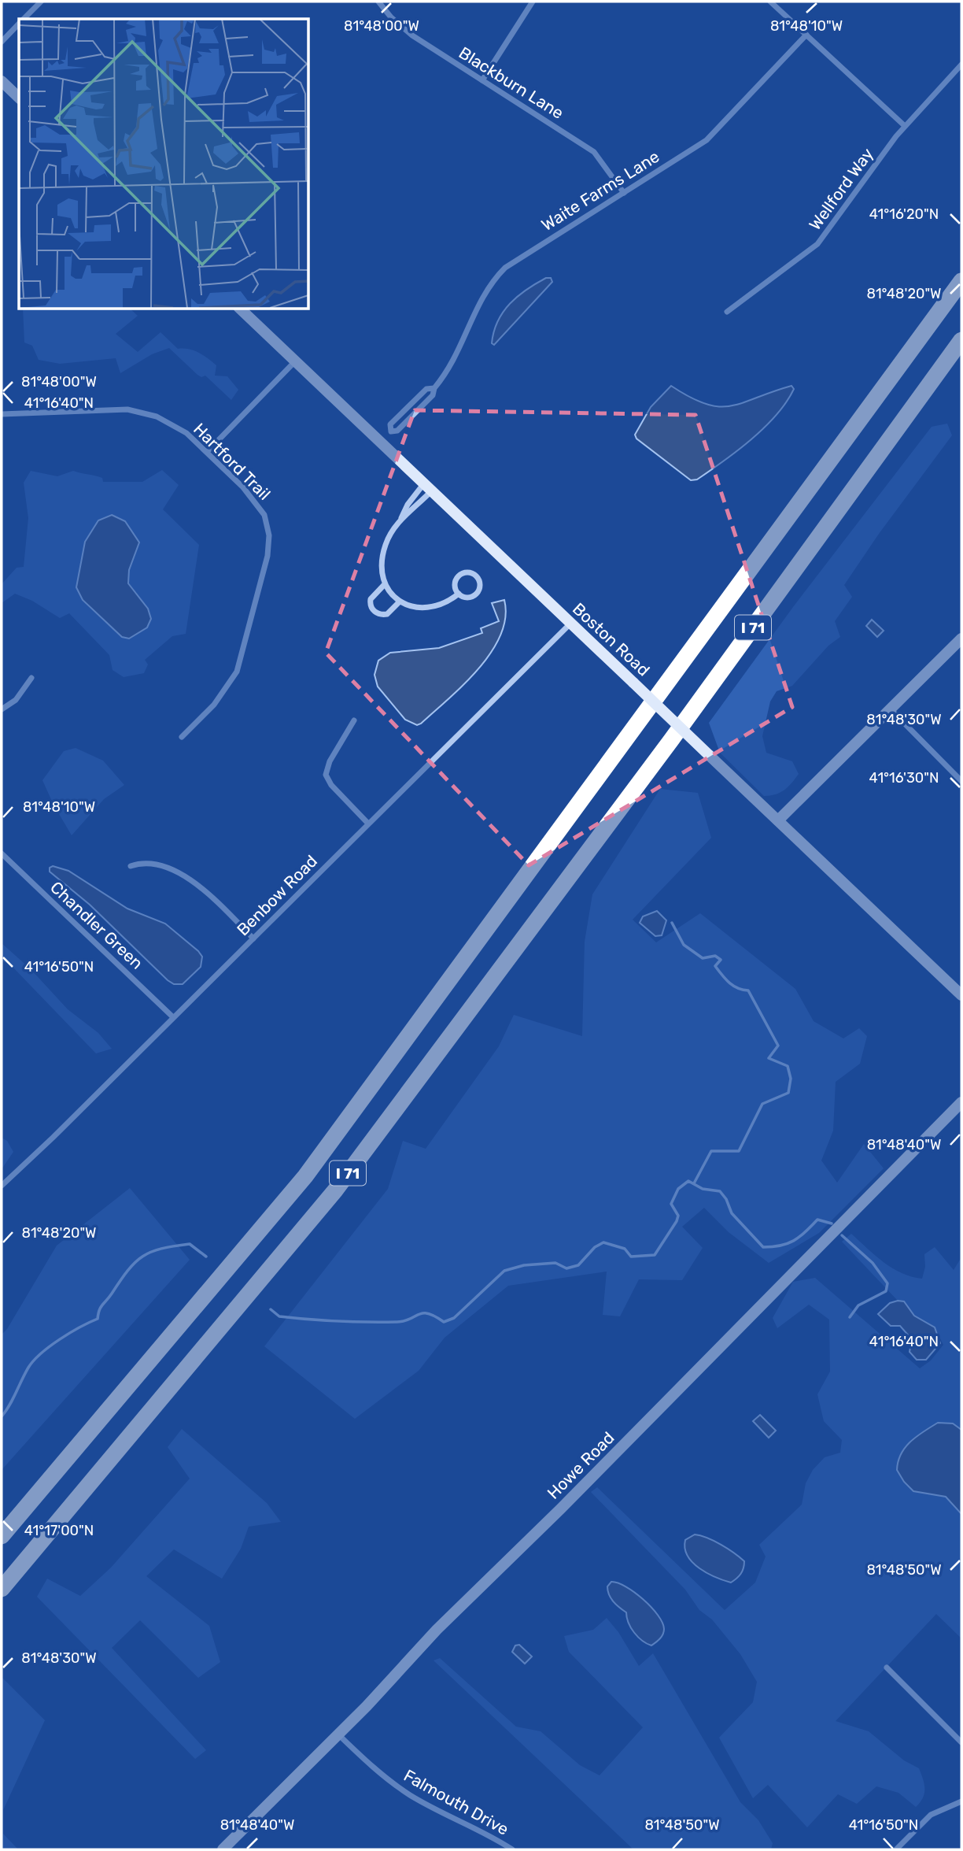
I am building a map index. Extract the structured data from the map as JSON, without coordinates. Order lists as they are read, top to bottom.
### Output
{
  "streets": {
    "highway": ["I 71"],
    "street": [
      "Blackburn Lane",
      "Wellford Way",
      "Waite Farms Lane",
      "Hartford Trail",
      "Boston Road",
      "Benbow Road",
      "Chandler Green",
      "Howe Road",
      "Falmouth Drive"
    ]
  },
  "crossings": [
    ["Blackburn Lane", "Waite Farms Lane"],
    ["Waite Farms Lane", "Boston Road"],
    ["Boston Road", "Benbow Road"],
    ["Benbow Road", "Chandler Green"],
    ["Howe Road", "Falmouth Drive"]
  ],
  "coordinates": [
    "81°48'00\"W",
    "81°48'10\"W",
    "41°16'20\"N",
    "81°48'20\"W",
    "41°16'40\"N",
    "81°48'30\"W",
    "41°16'30\"N",
    "41°16'50\"N",
    "81°48'40\"W",
    "41°17'00\"N",
    "81°48'50\"W"
  ]
}
